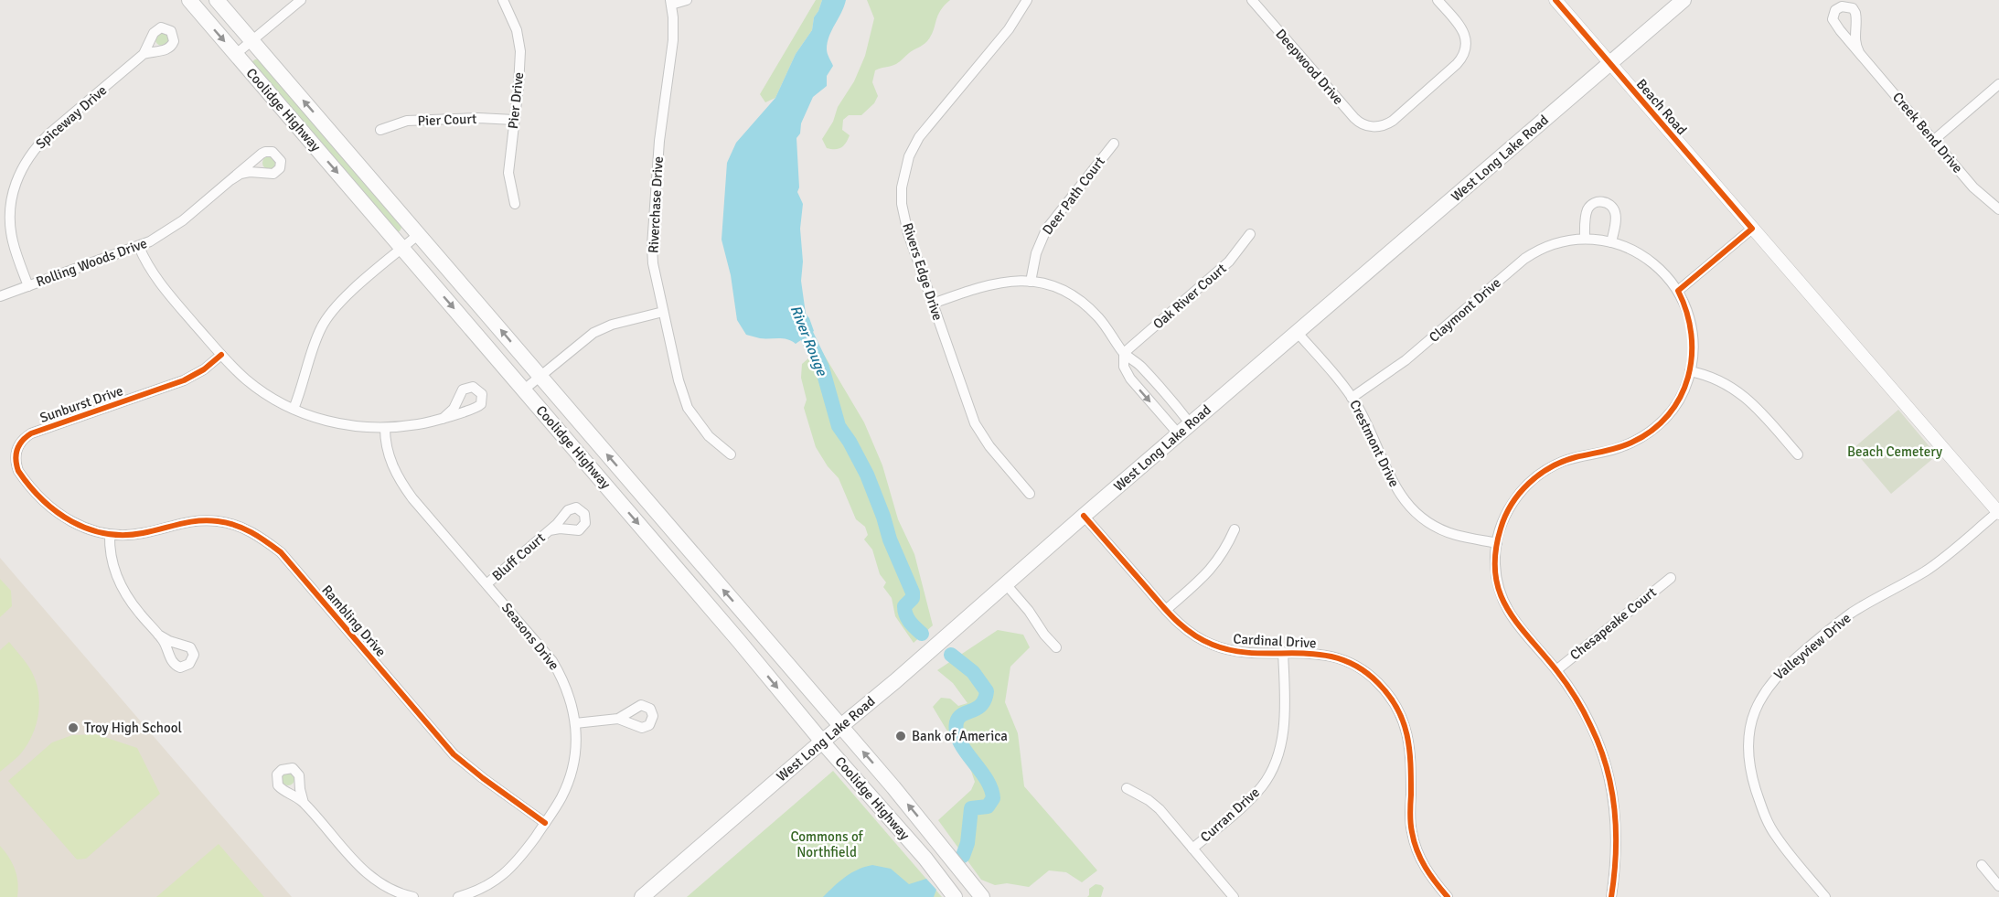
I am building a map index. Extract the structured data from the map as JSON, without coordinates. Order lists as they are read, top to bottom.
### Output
{
  "streets": {
    "main road": ["Coolidge Highway", "West Long Lake Road"],
    "street": [
      "Deepwood Drive",
      "Pier Drive",
      "Beach Road",
      "Spiceway Drive",
      "Pier Court",
      "Creek Bend Drive",
      "Deer Path Court",
      "Riverchase Drive",
      "Rolling Woods Drive",
      "Rivers Edge Drive",
      "Oak River Court",
      "Claymont Drive",
      "Sunburst Drive",
      "Crestmont Drive",
      "Bluff Court",
      "Rambling Drive",
      "Chesapeake Court",
      "Seasons Drive",
      "Cardinal Drive",
      "Valleyview Drive",
      "Curran Drive"
    ]
  },
  "crossings": [
    ["Pier Drive", "Pier Court"],
    ["Beach Road", "West Long Lake Road"],
    ["Beach Road", "Valleyview Drive"],
    ["Coolidge Highway", "West Long Lake Road"],
    ["Spiceway Drive", "Rolling Woods Drive"],
    ["West Long Lake Road", "Crestmont Drive"],
    ["West Long Lake Road", "Cardinal Drive"],
    ["Claymont Drive", "Crestmont Drive"],
    ["Claymont Drive", "Chesapeake Court"],
    ["Sunburst Drive", "Rambling Drive"],
    ["Bluff Court", "Seasons Drive"],
    ["Rambling Drive", "Seasons Drive"],
    ["Cardinal Drive", "Curran Drive"]
  ],
  "water": ["River Rouge"],
  "parks": ["Beach Cemetery", "Commons of Northfield"],
  "places": ["Troy High School", "Bank of America"]
}
